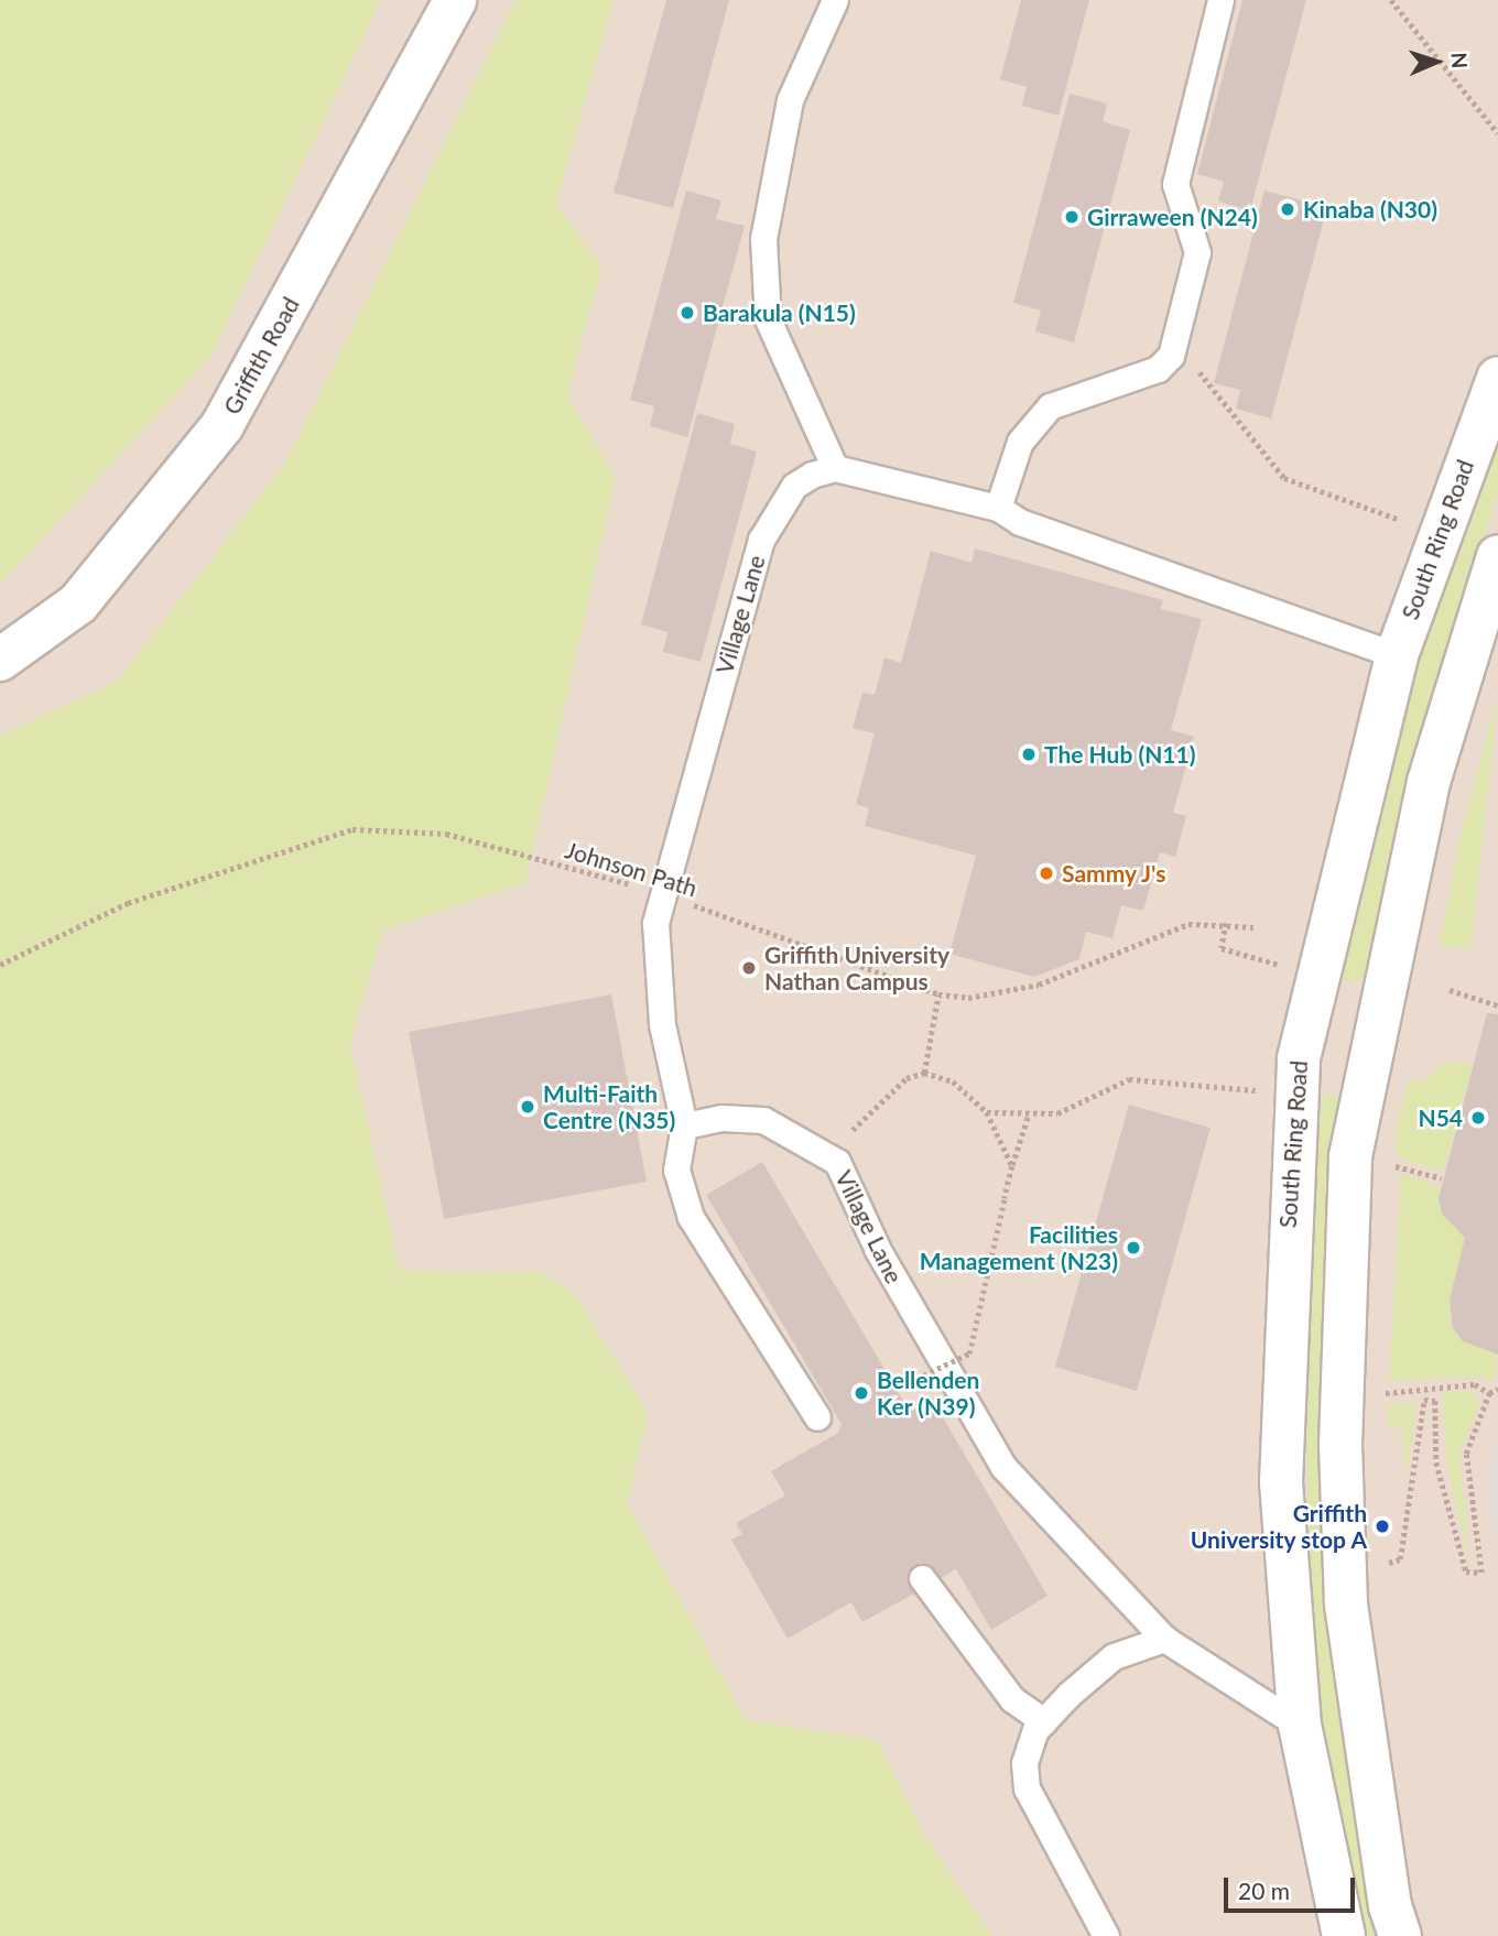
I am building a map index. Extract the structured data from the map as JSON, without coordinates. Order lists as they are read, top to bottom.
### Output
{
  "streets": {
    "street": ["Griffith Road", "South Ring Road"],
    "lane": ["Village Lane"],
    "path": ["Johnson Path"]
  },
  "crossings": [
    ["South Ring Road", "Village Lane"],
    ["Village Lane", "Johnson Path"]
  ],
  "places": [
    "Kinaba (N30)",
    "Girraween (N24)",
    "Barakula (N15)",
    "The Hub (N11)",
    "Sammy J's",
    "Griffith University Nathan Campus",
    "Multi-Faith Centre (N35)",
    "N54",
    "Facilities Management (N23)",
    "Bellenden Ker (N39)",
    "Griffith University stop A"
  ],
  "scale_bar": "20 m",
  "north": "right"
}
